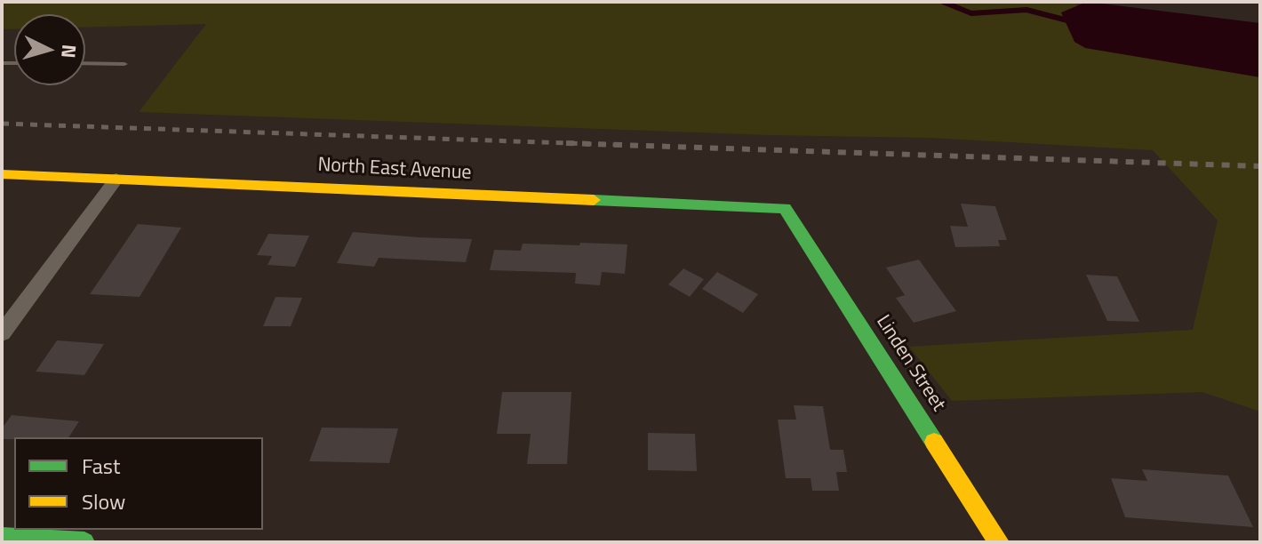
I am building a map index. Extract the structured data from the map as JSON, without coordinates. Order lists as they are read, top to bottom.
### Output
{
  "streets": {
    "street": ["North East Avenue", "Linden Street"]
  },
  "crossings": [
    ["North East Avenue", "Linden Street"]
  ],
  "legend": ["Fast", "Slow"],
  "north": "right"
}
